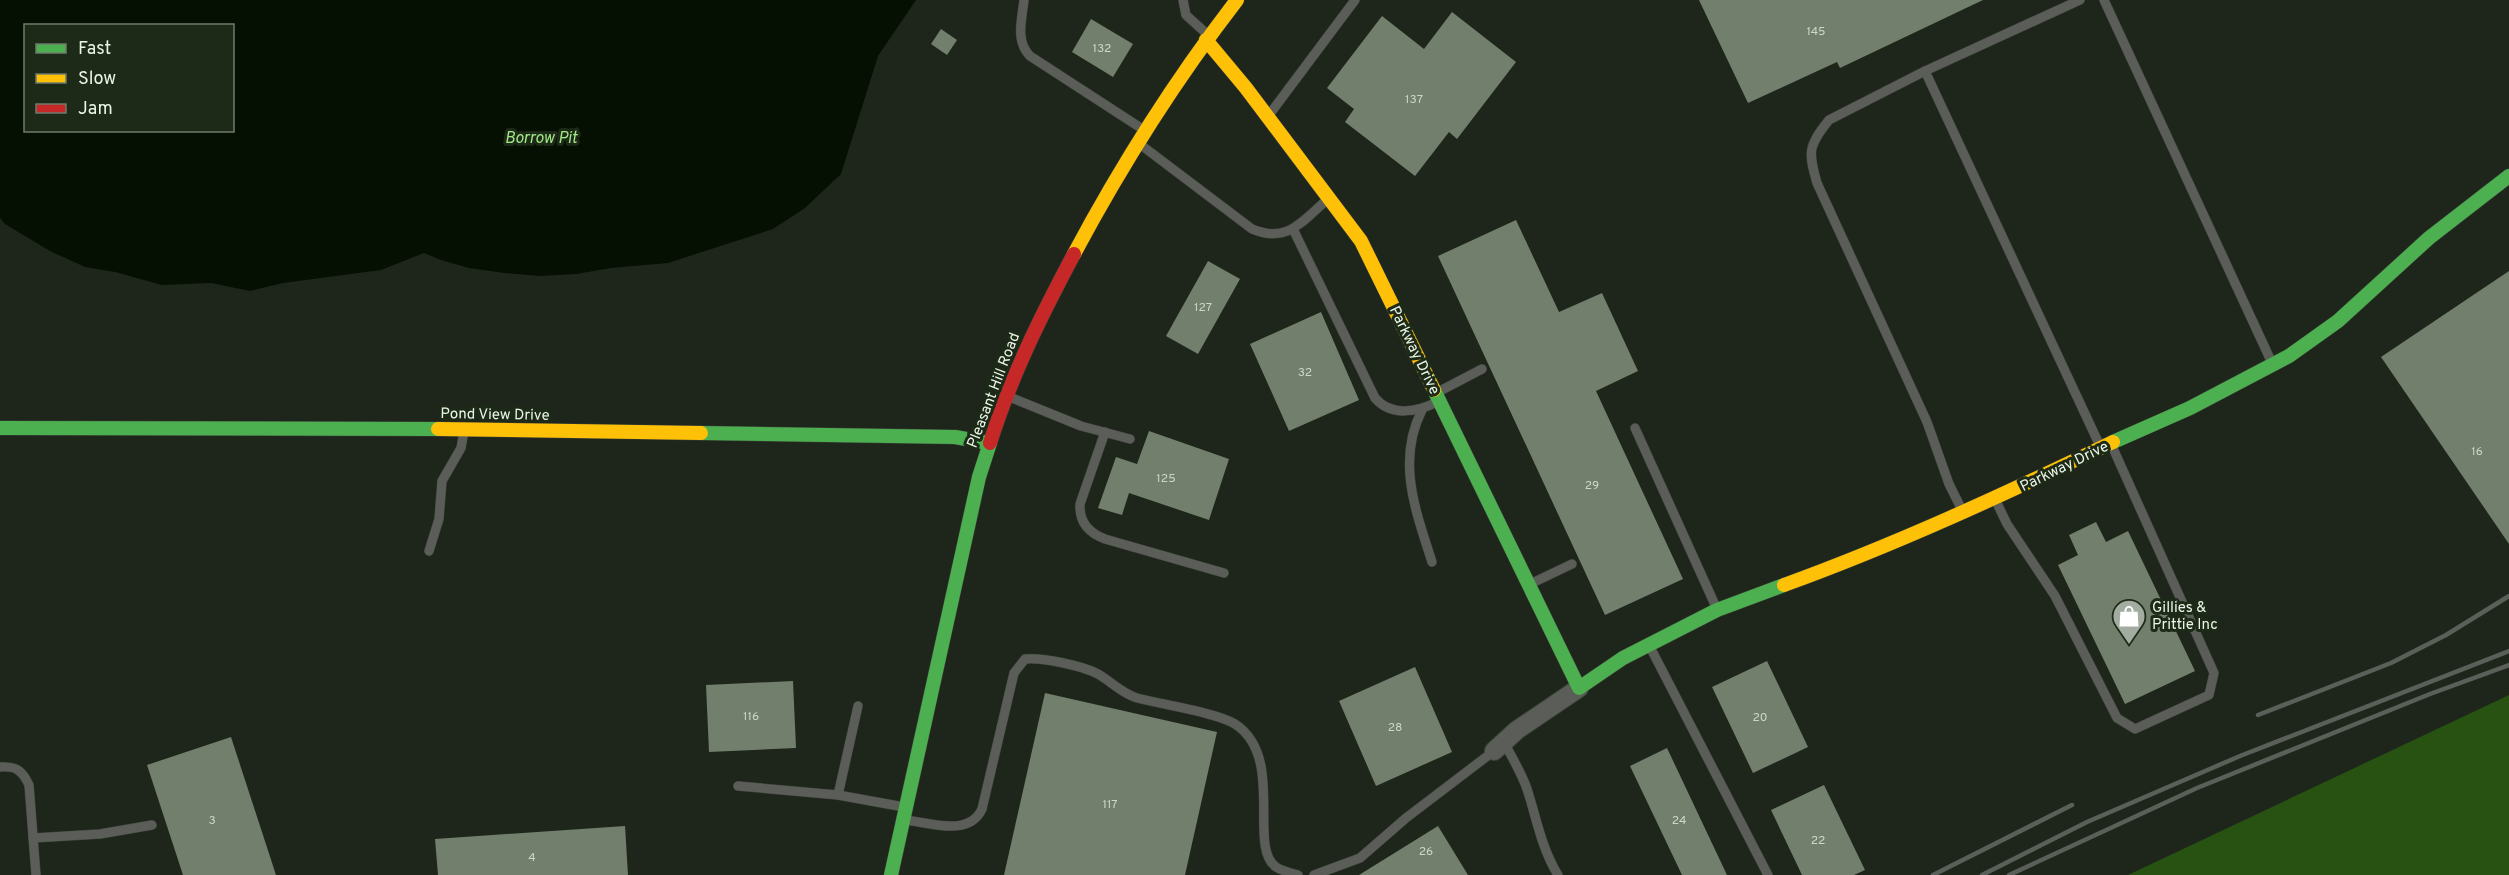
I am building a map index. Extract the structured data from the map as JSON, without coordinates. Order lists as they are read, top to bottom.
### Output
{
  "streets": {
    "street": ["Parkway Drive", "Pleasant Hill Road", "Pond View Drive"]
  },
  "crossings": [
    ["Parkway Drive", "Pleasant Hill Road"],
    ["Pleasant Hill Road", "Pond View Drive"]
  ],
  "water": ["Borrow Pit"],
  "places": {
    "shop": ["Gillies & Prittie Inc"]
  },
  "house_numbers": [
    "145",
    "132",
    "137",
    "127",
    "32",
    "16",
    "125",
    "29",
    "116",
    "20",
    "28",
    "117",
    "3",
    "24",
    "22",
    "26",
    "4"
  ],
  "legend": ["Fast", "Slow", "Jam"]
}
